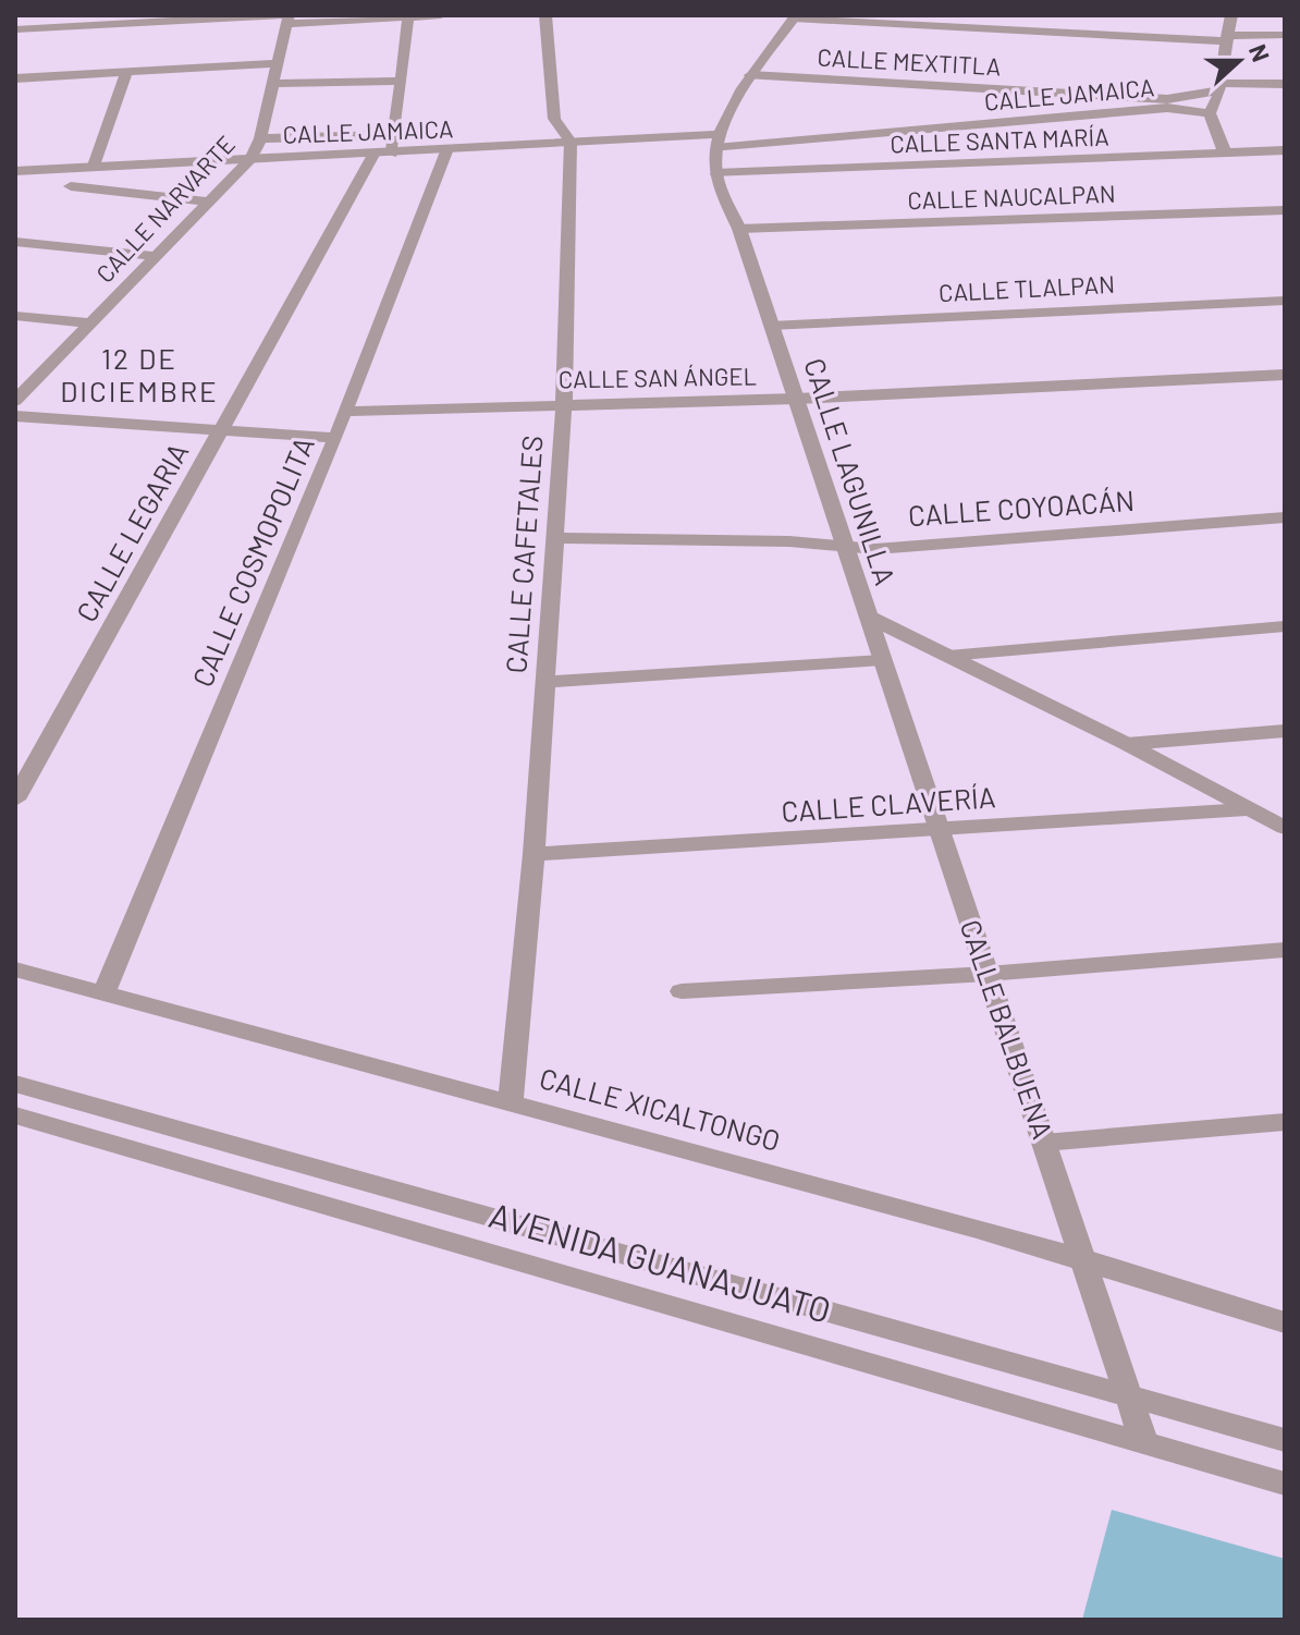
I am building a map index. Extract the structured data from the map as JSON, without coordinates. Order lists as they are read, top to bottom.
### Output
{
  "streets": {
    "street": [
      "CALLE MEXTITLA",
      "CALLE JAMAICA",
      "CALLE SANTA MARÍA",
      "CALLE NAUCALPAN",
      "CALLE NARVARTE",
      "CALLE TLALPAN",
      "CALLE SAN ÁNGEL",
      "CALLE LAGUNILLA",
      "CALLE COYOACÁN",
      "CALLE LEGARIA",
      "CALLE CAFETALES",
      "CALLE COSMOPOLITA",
      "CALLE CLAVERÍA",
      "CALLE BALBUENA",
      "CALLE XICALTONGO",
      "AVENIDA GUANAJUATO"
    ]
  },
  "crossings": [
    ["CALLE MEXTITLA", "CALLE JAMAICA"],
    ["CALLE MEXTITLA", "CALLE LAGUNILLA"],
    ["CALLE JAMAICA", "CALLE NARVARTE"],
    ["CALLE JAMAICA", "CALLE LAGUNILLA"],
    ["CALLE JAMAICA", "CALLE LEGARIA"],
    ["CALLE JAMAICA", "CALLE CAFETALES"],
    ["CALLE JAMAICA", "CALLE COSMOPOLITA"],
    ["CALLE SANTA MARÍA", "CALLE LAGUNILLA"],
    ["CALLE NAUCALPAN", "CALLE LAGUNILLA"],
    ["CALLE TLALPAN", "CALLE LAGUNILLA"],
    ["CALLE SAN ÁNGEL", "CALLE LAGUNILLA"],
    ["CALLE SAN ÁNGEL", "CALLE CAFETALES"],
    ["CALLE SAN ÁNGEL", "CALLE COSMOPOLITA"],
    ["CALLE LAGUNILLA", "CALLE COYOACÁN"],
    ["CALLE LAGUNILLA", "CALLE CLAVERÍA"],
    ["CALLE LAGUNILLA", "CALLE BALBUENA"],
    ["CALLE COYOACÁN", "CALLE CAFETALES"],
    ["CALLE CAFETALES", "CALLE CLAVERÍA"],
    ["CALLE CAFETALES", "CALLE XICALTONGO"],
    ["CALLE COSMOPOLITA", "CALLE XICALTONGO"],
    ["CALLE CLAVERÍA", "CALLE BALBUENA"],
    ["CALLE BALBUENA", "CALLE XICALTONGO"],
    ["CALLE BALBUENA", "AVENIDA GUANAJUATO"]
  ],
  "districts": ["12 DE DICIEMBRE"],
  "north": "right"
}
